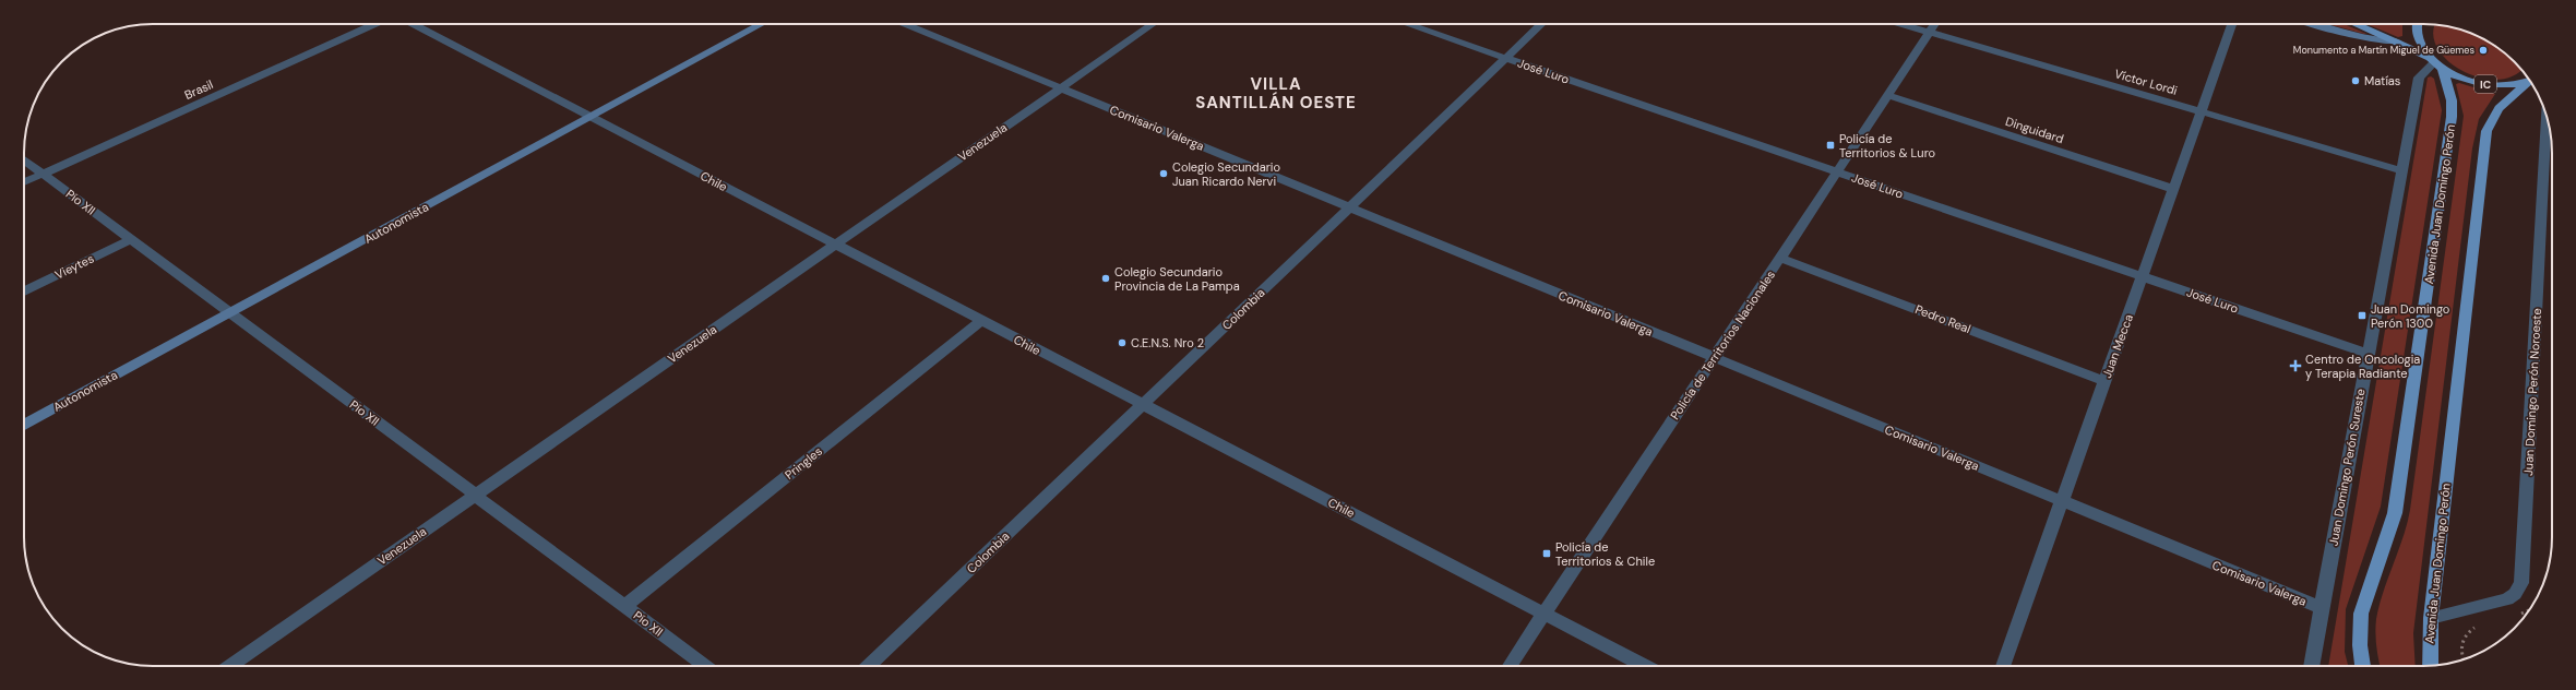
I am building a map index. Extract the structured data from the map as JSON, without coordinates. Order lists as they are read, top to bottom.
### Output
{
  "streets": {
    "main road": ["IC", "Avenida Juan Domingo Perón"],
    "street": [
      "José Luro",
      "Víctor Lordi",
      "Brasil",
      "Comisario Valerga",
      "Dinguidard",
      "Venezuela",
      "Chile",
      "Pío XII",
      "Autonomista",
      "Vieytes",
      "Colombia",
      "Pedro Real",
      "Policía de Territorios Nacionales",
      "Juan Mecca",
      "Juan Domingo Perón Noroeste",
      "Pringles",
      "Juan Domingo Perón Sureste"
    ]
  },
  "crossings": [
    ["José Luro", "Colombia"],
    ["José Luro", "Policía de Territorios Nacionales"],
    ["José Luro", "Juan Mecca"],
    ["José Luro", "Juan Domingo Perón Sureste"],
    ["Víctor Lordi", "Policía de Territorios Nacionales"],
    ["Víctor Lordi", "Juan Mecca"],
    ["Víctor Lordi", "Juan Domingo Perón Sureste"],
    ["IC", "Avenida Juan Domingo Perón"],
    ["IC", "Juan Domingo Perón Sureste"],
    ["Brasil", "Pío XII"],
    ["Comisario Valerga", "Venezuela"],
    ["Comisario Valerga", "Colombia"],
    ["Comisario Valerga", "Policía de Territorios Nacionales"],
    ["Comisario Valerga", "Juan Mecca"],
    ["Comisario Valerga", "Juan Domingo Perón Sureste"],
    ["Dinguidard", "Policía de Territorios Nacionales"],
    ["Dinguidard", "Juan Mecca"],
    ["Venezuela", "Chile"],
    ["Venezuela", "Pío XII"],
    ["Chile", "Autonomista"],
    ["Chile", "Colombia"],
    ["Chile", "Policía de Territorios Nacionales"],
    ["Chile", "Pringles"],
    ["Pío XII", "Autonomista"],
    ["Pío XII", "Vieytes"],
    ["Pío XII", "Pringles"],
    ["Avenida Juan Domingo Perón", "Juan Domingo Perón Noroeste"],
    ["Avenida Juan Domingo Perón", "Juan Domingo Perón Sureste"],
    ["Pedro Real", "Policía de Territorios Nacionales"],
    ["Pedro Real", "Juan Mecca"]
  ],
  "districts": ["VILLA SANTILLÁN OESTE"],
  "places": {
    "other": [
      "Monumento a Martín Miguel de Güemes",
      "Matías",
      "Colegio Secundario Juan Ricardo Nervi",
      "Colegio Secundario Provincia de La Pampa",
      "C.E.N.S. Nro 2"
    ],
    "transit": ["Policía de Territorios & Luro", "Juan Domingo Perón 1300", "Policía de Territorios & Chile"],
    "health": ["Centro de Oncologia y Terapia Radiante"]
  }
}
